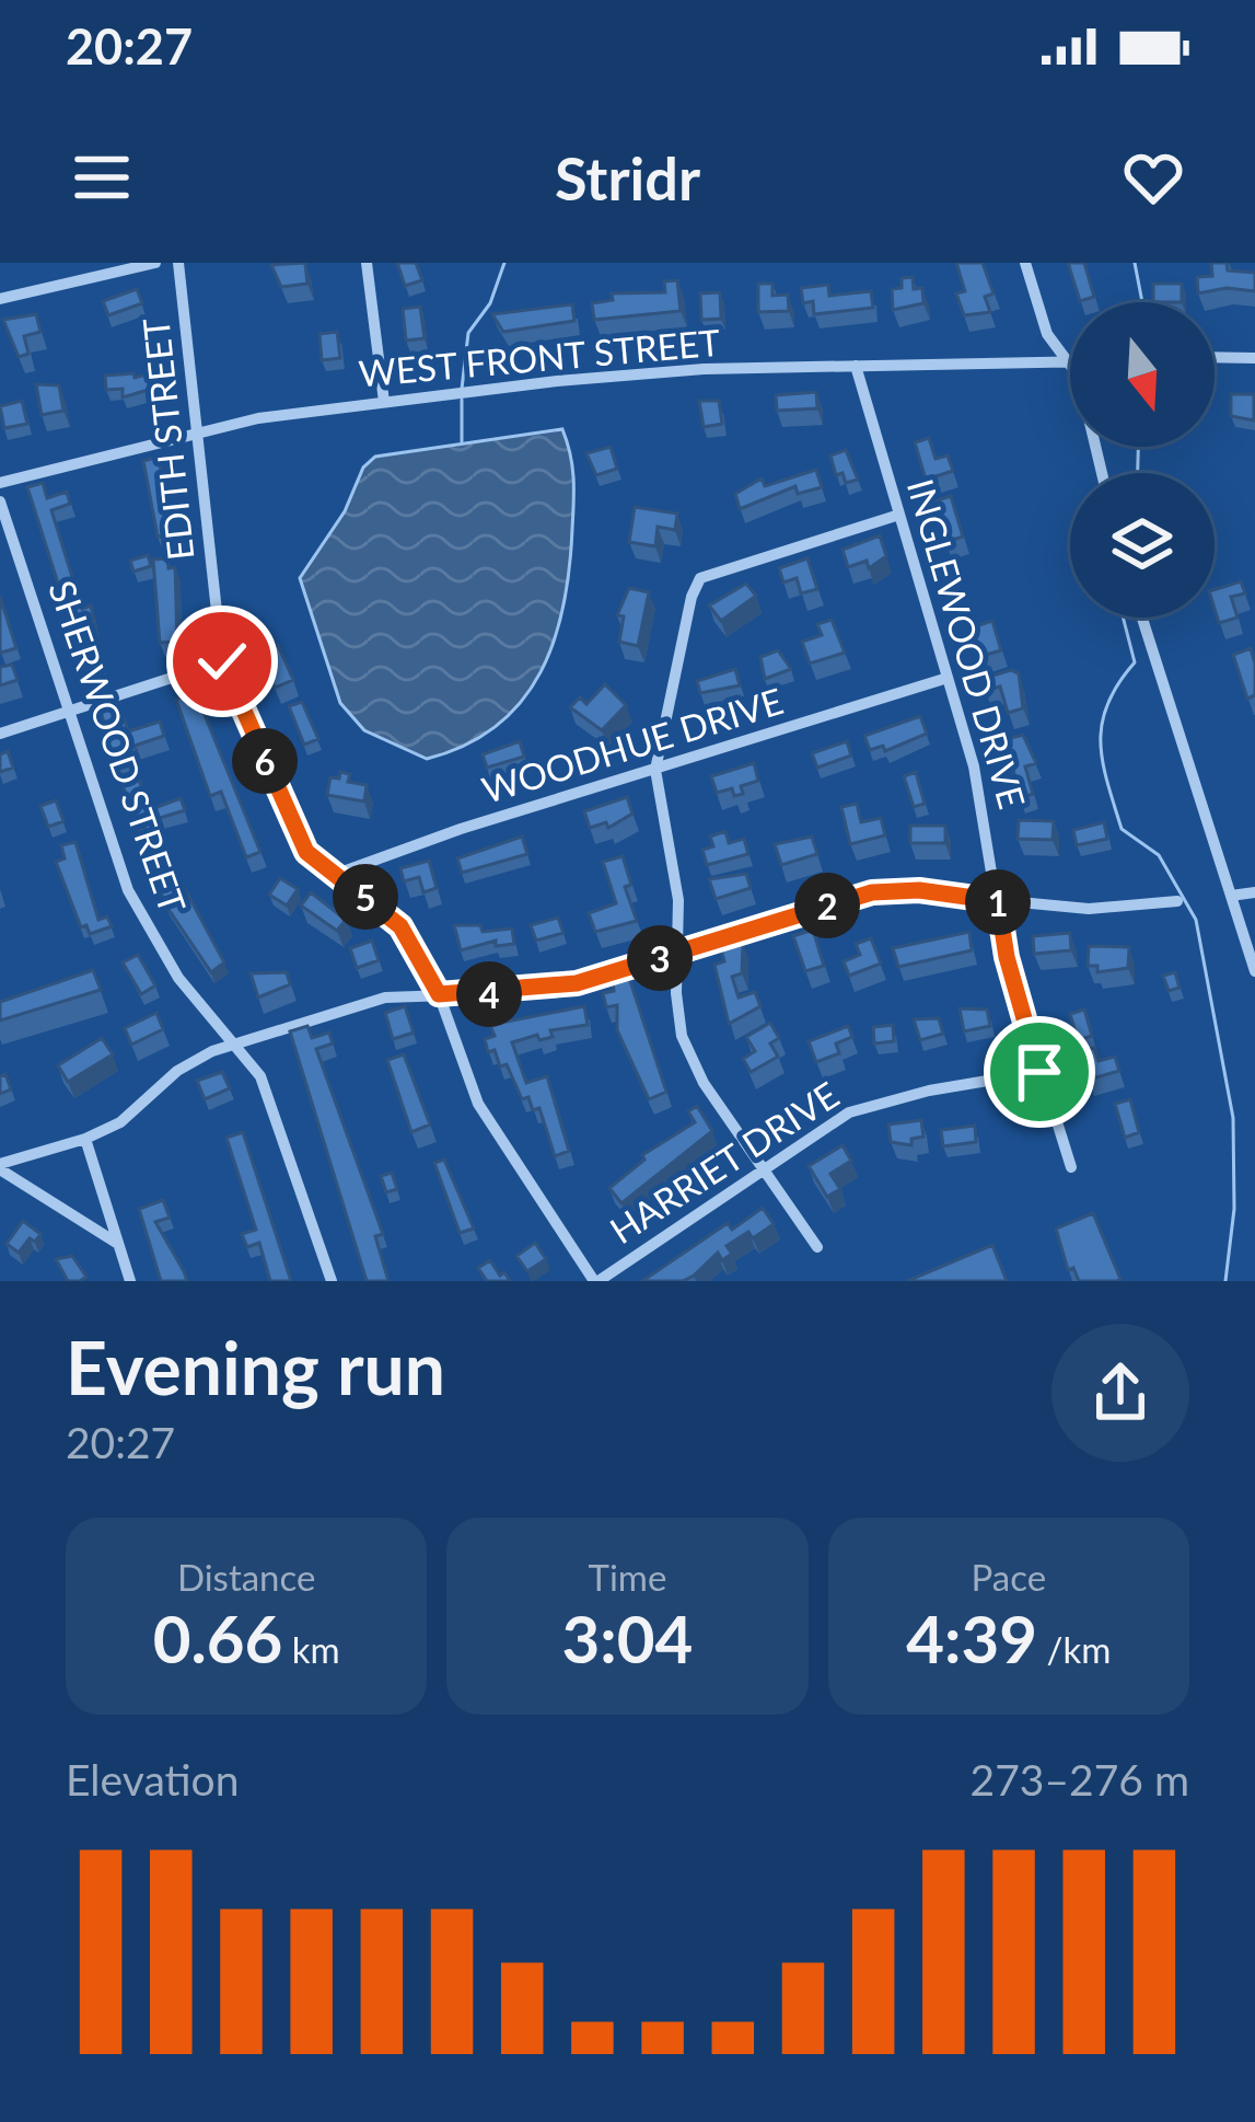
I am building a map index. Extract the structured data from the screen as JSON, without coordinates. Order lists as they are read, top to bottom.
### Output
{
  "streets": {
    "street": [
      "WEST FRONT STREET",
      "EDITH STREET",
      "INGLEWOOD DRIVE",
      "WOODHUE DRIVE",
      "SHERWOOD STREET",
      "HARRIET DRIVE"
    ]
  },
  "crossings": [
    ["WEST FRONT STREET", "EDITH STREET"],
    ["WEST FRONT STREET", "INGLEWOOD DRIVE"],
    ["EDITH STREET", "WOODHUE DRIVE"],
    ["EDITH STREET", "HARRIET DRIVE"],
    ["INGLEWOOD DRIVE", "WOODHUE DRIVE"],
    ["INGLEWOOD DRIVE", "HARRIET DRIVE"]
  ],
  "north": "bottom",
  "page": {
    "status": "20:27",
    "header": "Stridr",
    "pins": [
      "6",
      "5",
      "1",
      "2",
      "3",
      "4"
    ],
    "heading": ["Evening run", "20:27"],
    "stats": [
      ["Distance", "0.66 km"],
      ["Time", "3:04"],
      ["Pace", "4:39 /km"]
    ],
    "chart": ["Elevation", "273–276 m"]
  }
}
